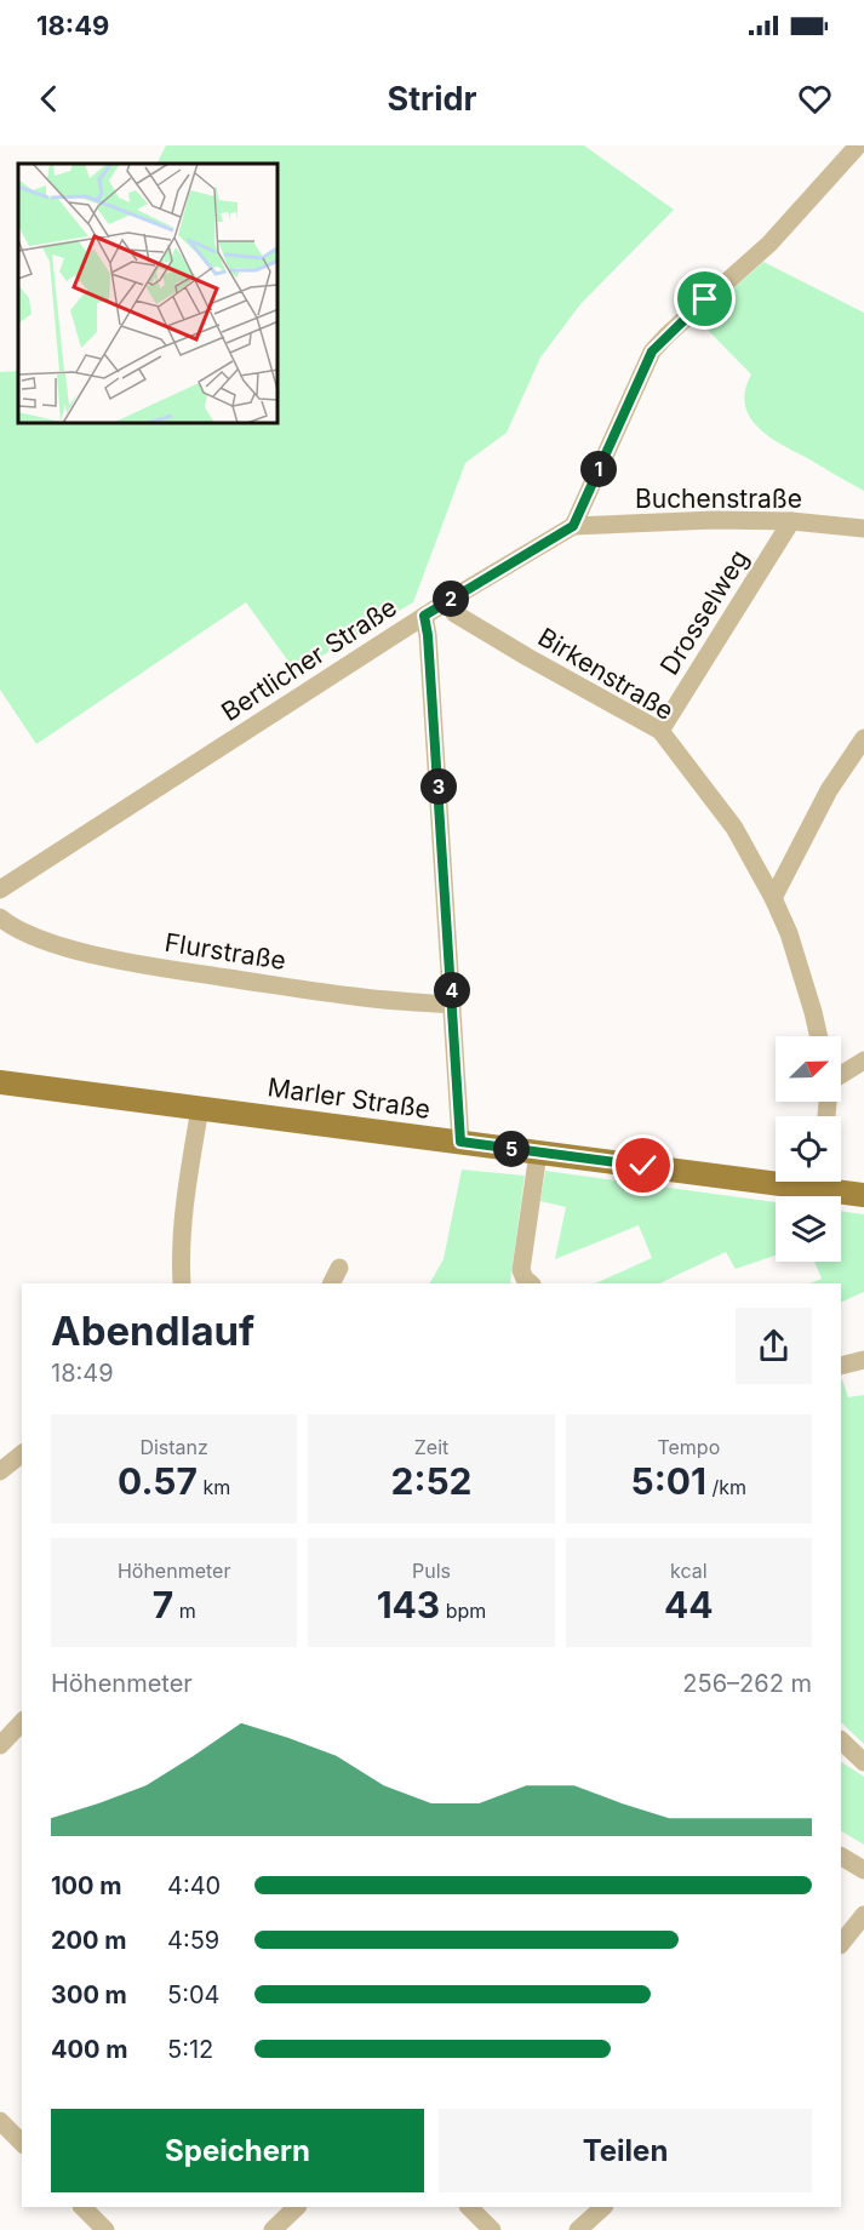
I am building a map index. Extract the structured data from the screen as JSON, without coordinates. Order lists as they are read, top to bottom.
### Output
{
  "streets": {
    "main road": ["Marler Straße"],
    "street": [
      "Buchenstraße",
      "Drosselweg",
      "Bertlicher Straße",
      "Birkenstraße",
      "Flurstraße"
    ]
  },
  "crossings": [
    ["Buchenstraße", "Drosselweg"],
    ["Buchenstraße", "Bertlicher Straße"],
    ["Drosselweg", "Birkenstraße"],
    ["Bertlicher Straße", "Birkenstraße"]
  ],
  "north": "top right",
  "page": {
    "status": "18:49",
    "header": "Stridr",
    "pins": [
      "1",
      "2",
      "3",
      "4",
      "5"
    ],
    "heading": ["Abendlauf", "18:49"],
    "stats": [
      ["Distanz", "0.57 km"],
      ["Zeit", "2:52"],
      ["Tempo", "5:01 /km"],
      ["Höhenmeter", "7 m"],
      ["Puls", "143 bpm"],
      ["kcal", "44"]
    ],
    "chart": ["Höhenmeter", "256–262 m"],
    "list": [
      {
        "name": "100 m",
        "note": "4:40"
      },
      {
        "name": "200 m",
        "note": "4:59"
      },
      {
        "name": "300 m",
        "note": "5:04"
      },
      {
        "name": "400 m",
        "note": "5:12"
      }
    ],
    "buttons": ["Speichern", "Teilen"]
  }
}
